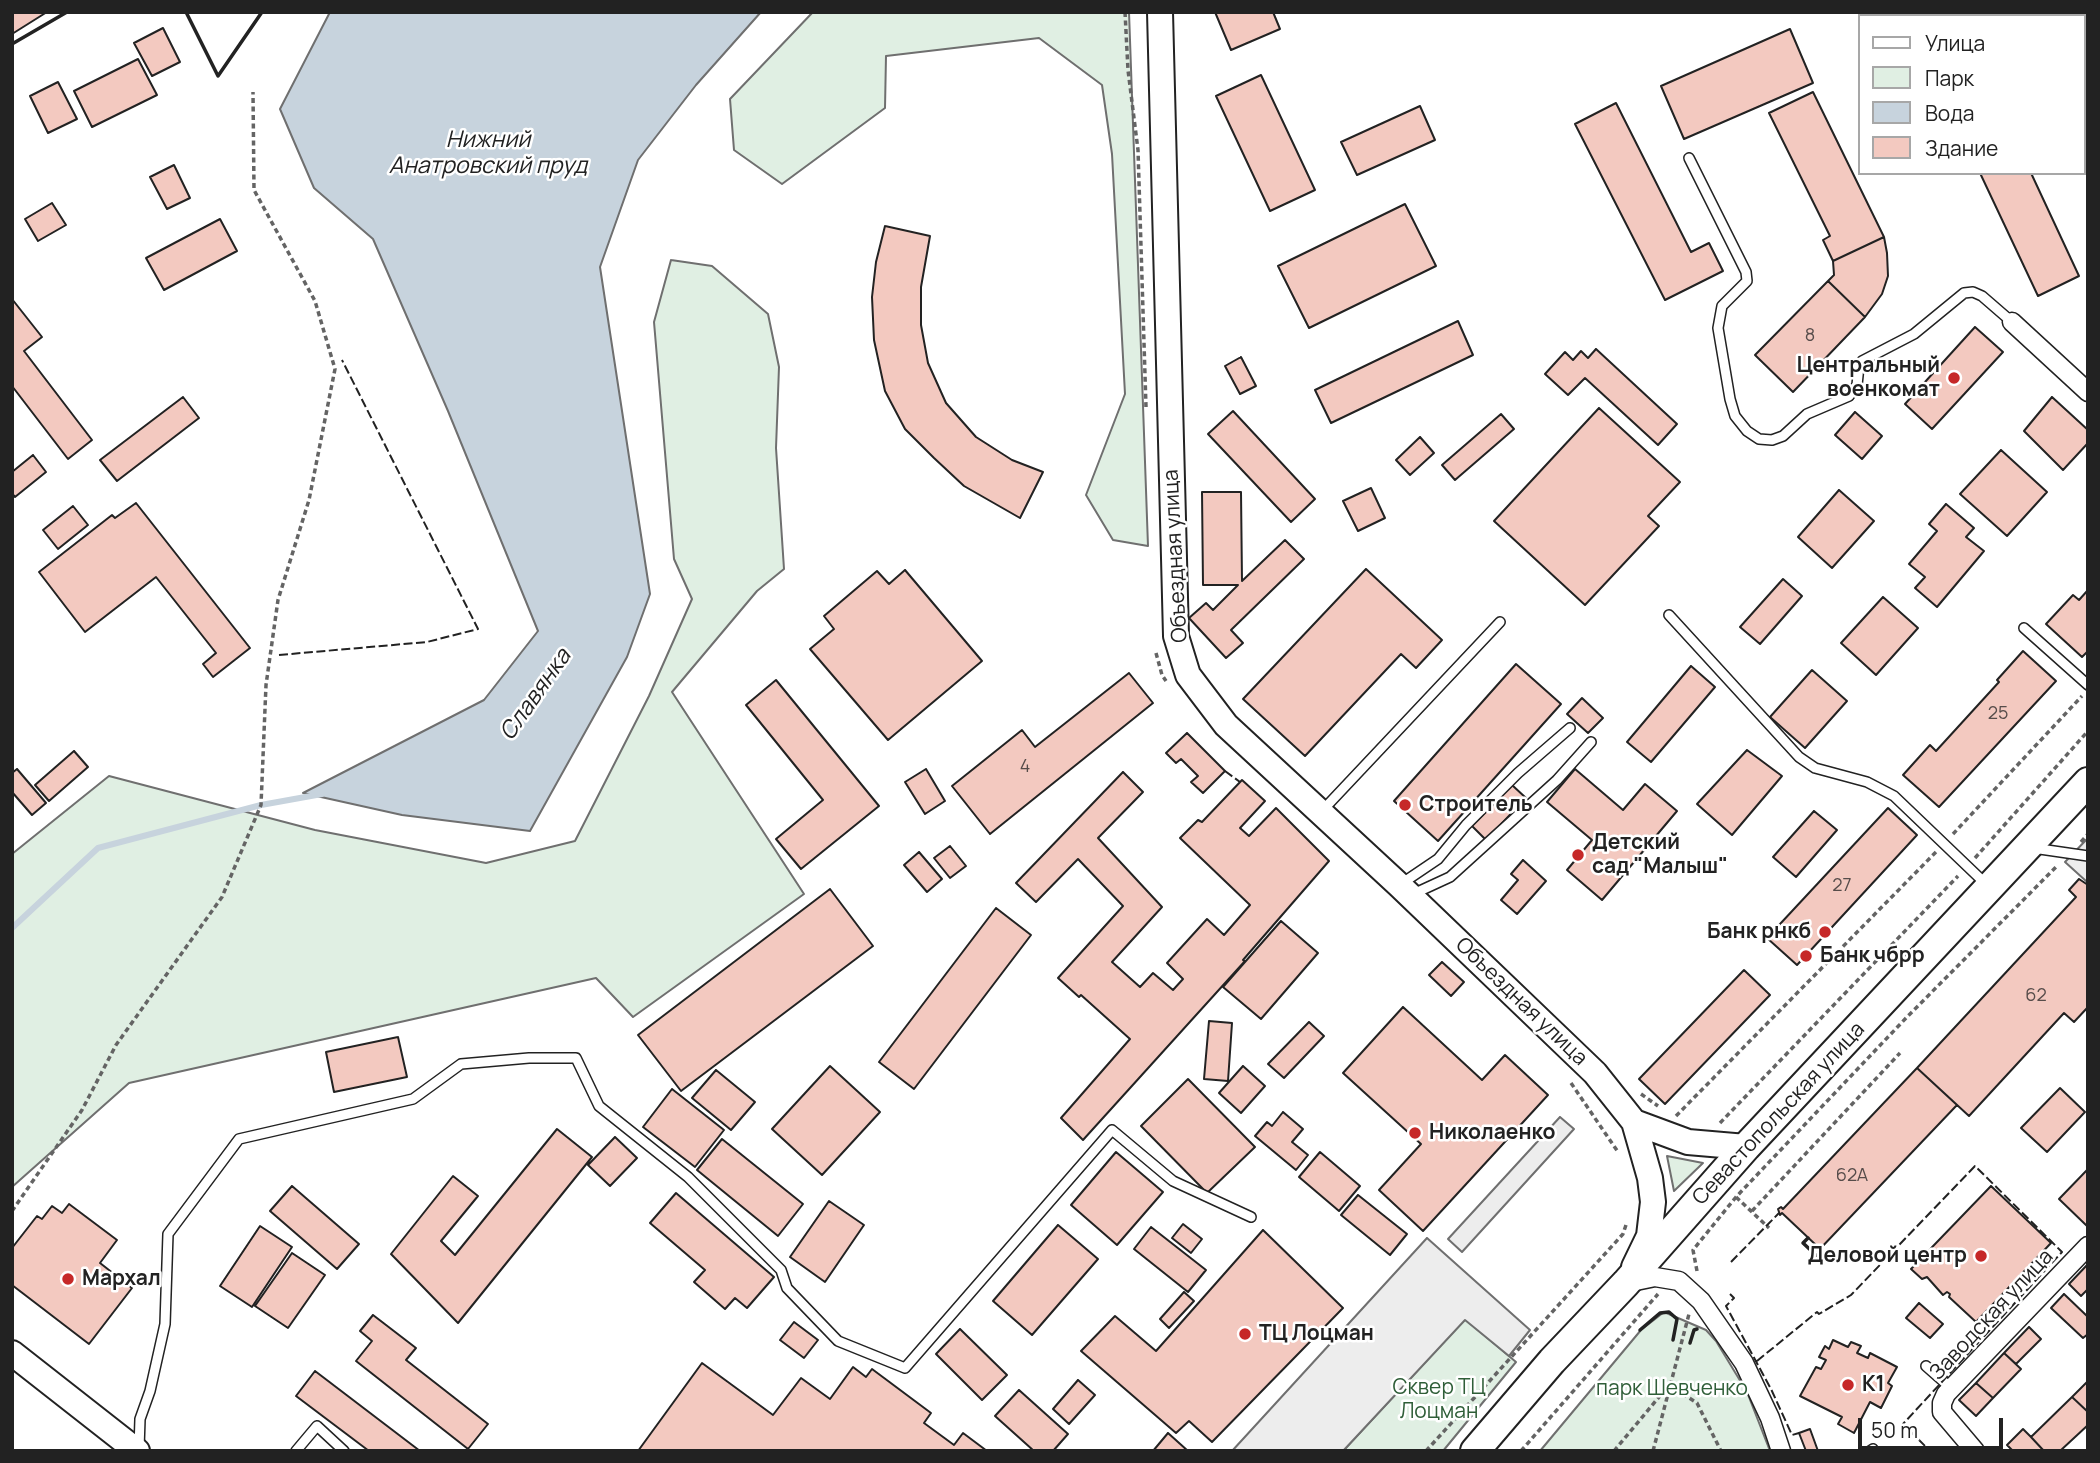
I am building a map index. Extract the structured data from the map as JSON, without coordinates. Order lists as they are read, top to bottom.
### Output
{
  "streets": {
    "main road": ["Объездная улица", "Севастопольская улица"],
    "street": ["Заводская улица"]
  },
  "crossings": [
    ["Объездная улица", "Севастопольская улица"]
  ],
  "water": ["Нижний Анатровский пруд", "Славянка"],
  "parks": ["Сквер ТЦ Лоцман", "парк Шевченко"],
  "places": [
    "Центральный военкомат",
    "Строитель",
    "Детский сад \"Малыш\"",
    "Банк рнкб",
    "Банк чбрр",
    "Николаенко",
    "Деловой центр",
    "Мархал",
    "ТЦ Лоцман",
    "К1"
  ],
  "house_numbers": [
    "8",
    "25",
    "4",
    "27",
    "62",
    "62А"
  ],
  "legend": [
    "Улица",
    "Парк",
    "Вода",
    "Здание"
  ],
  "scale_bar": "50 m"
}
